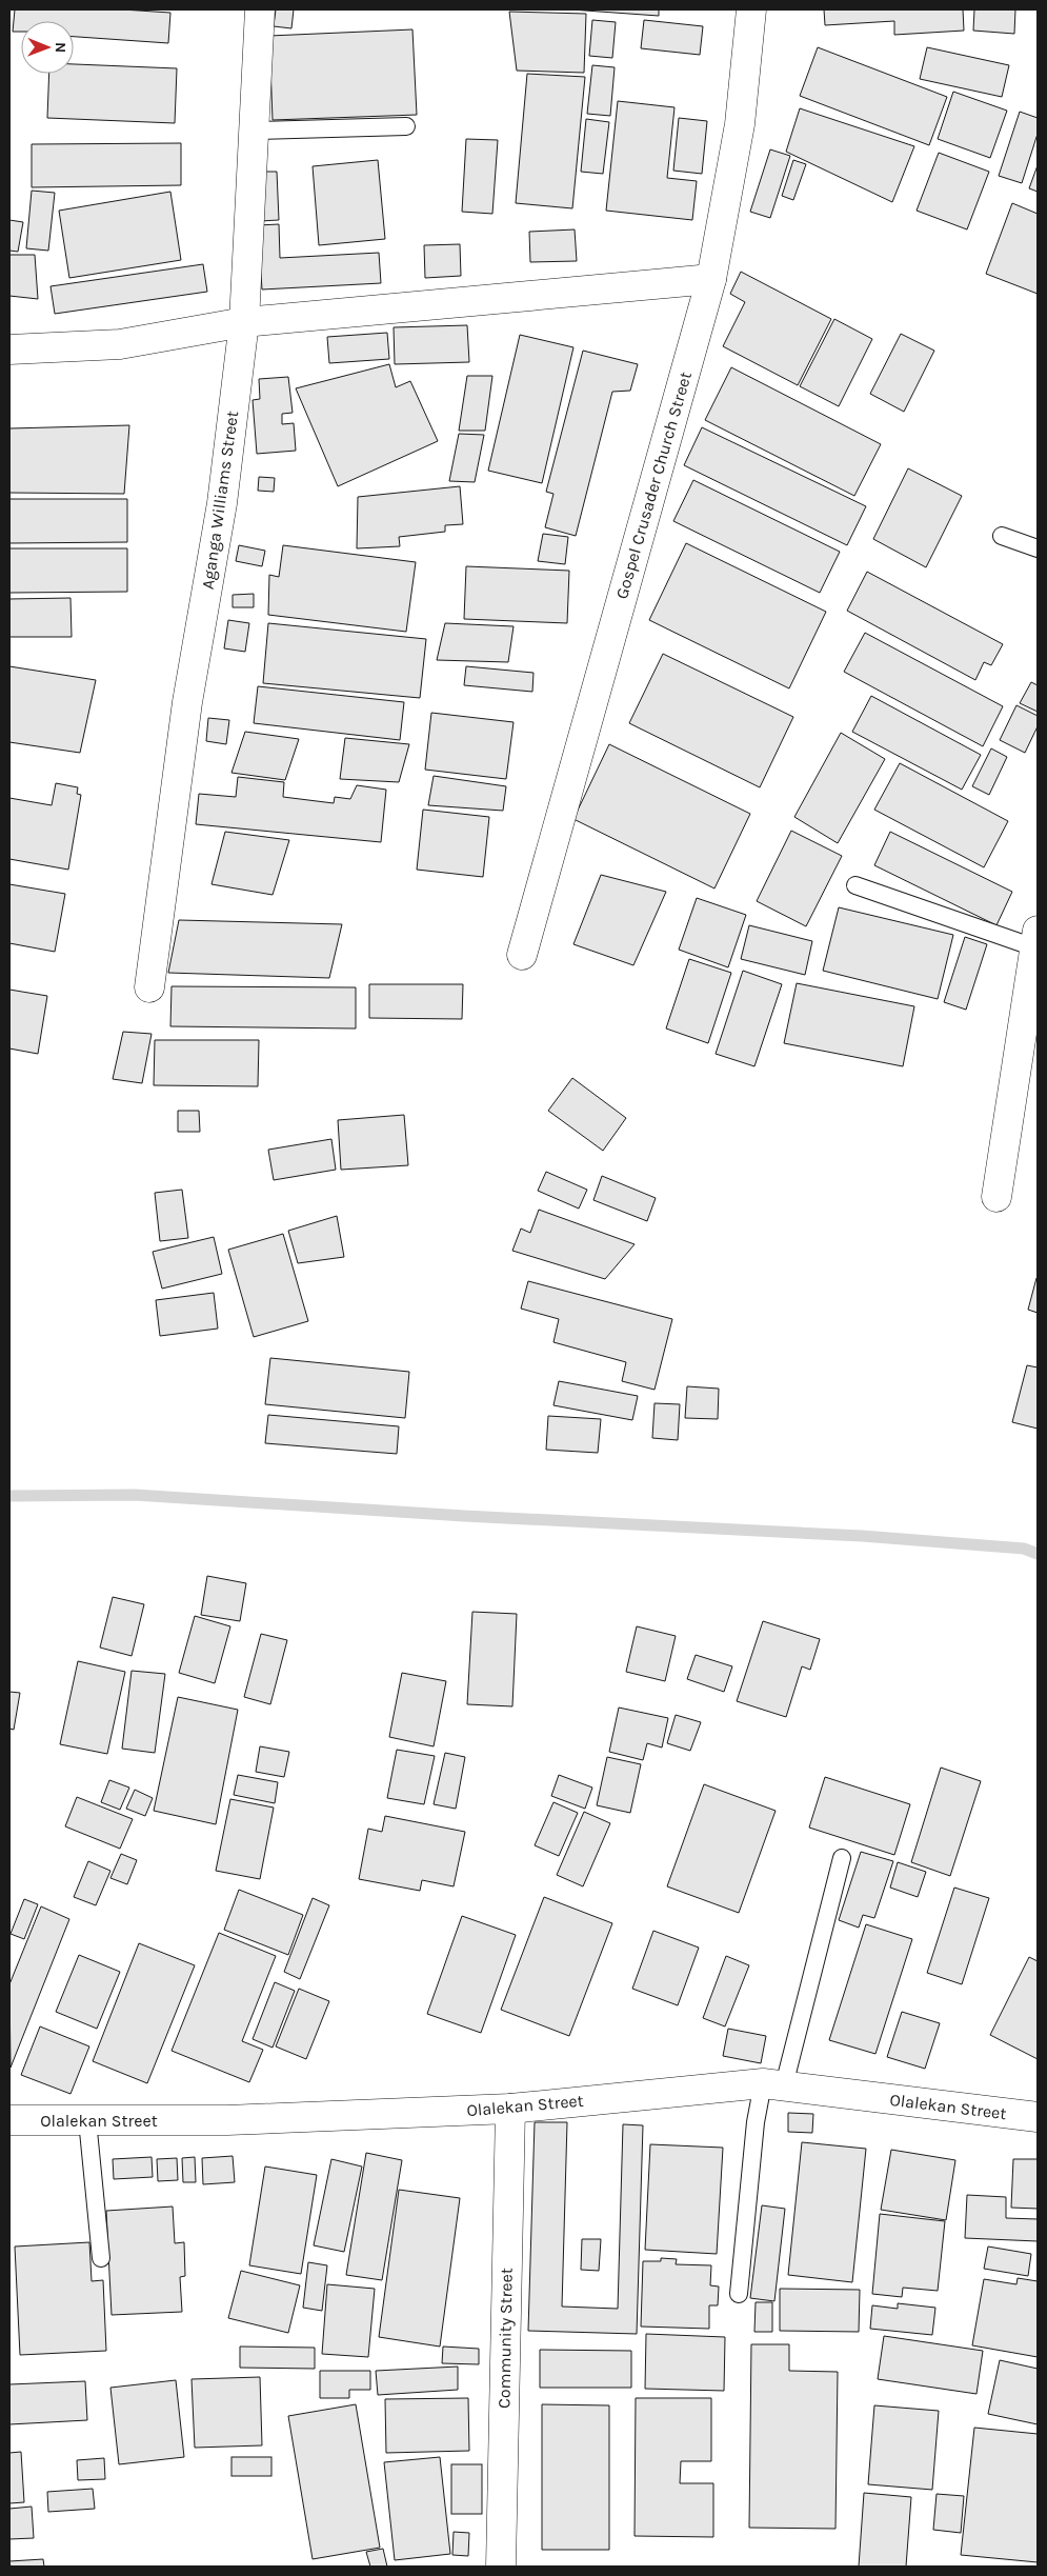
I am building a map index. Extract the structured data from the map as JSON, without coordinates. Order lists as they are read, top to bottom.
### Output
{
  "streets": {
    "street": [
      "Gospel Crusader Church Street",
      "Aganga Williams Street",
      "Olalekan Street",
      "Community Street"
    ]
  },
  "crossings": [
    ["Olalekan Street", "Community Street"]
  ],
  "north": "right"
}
